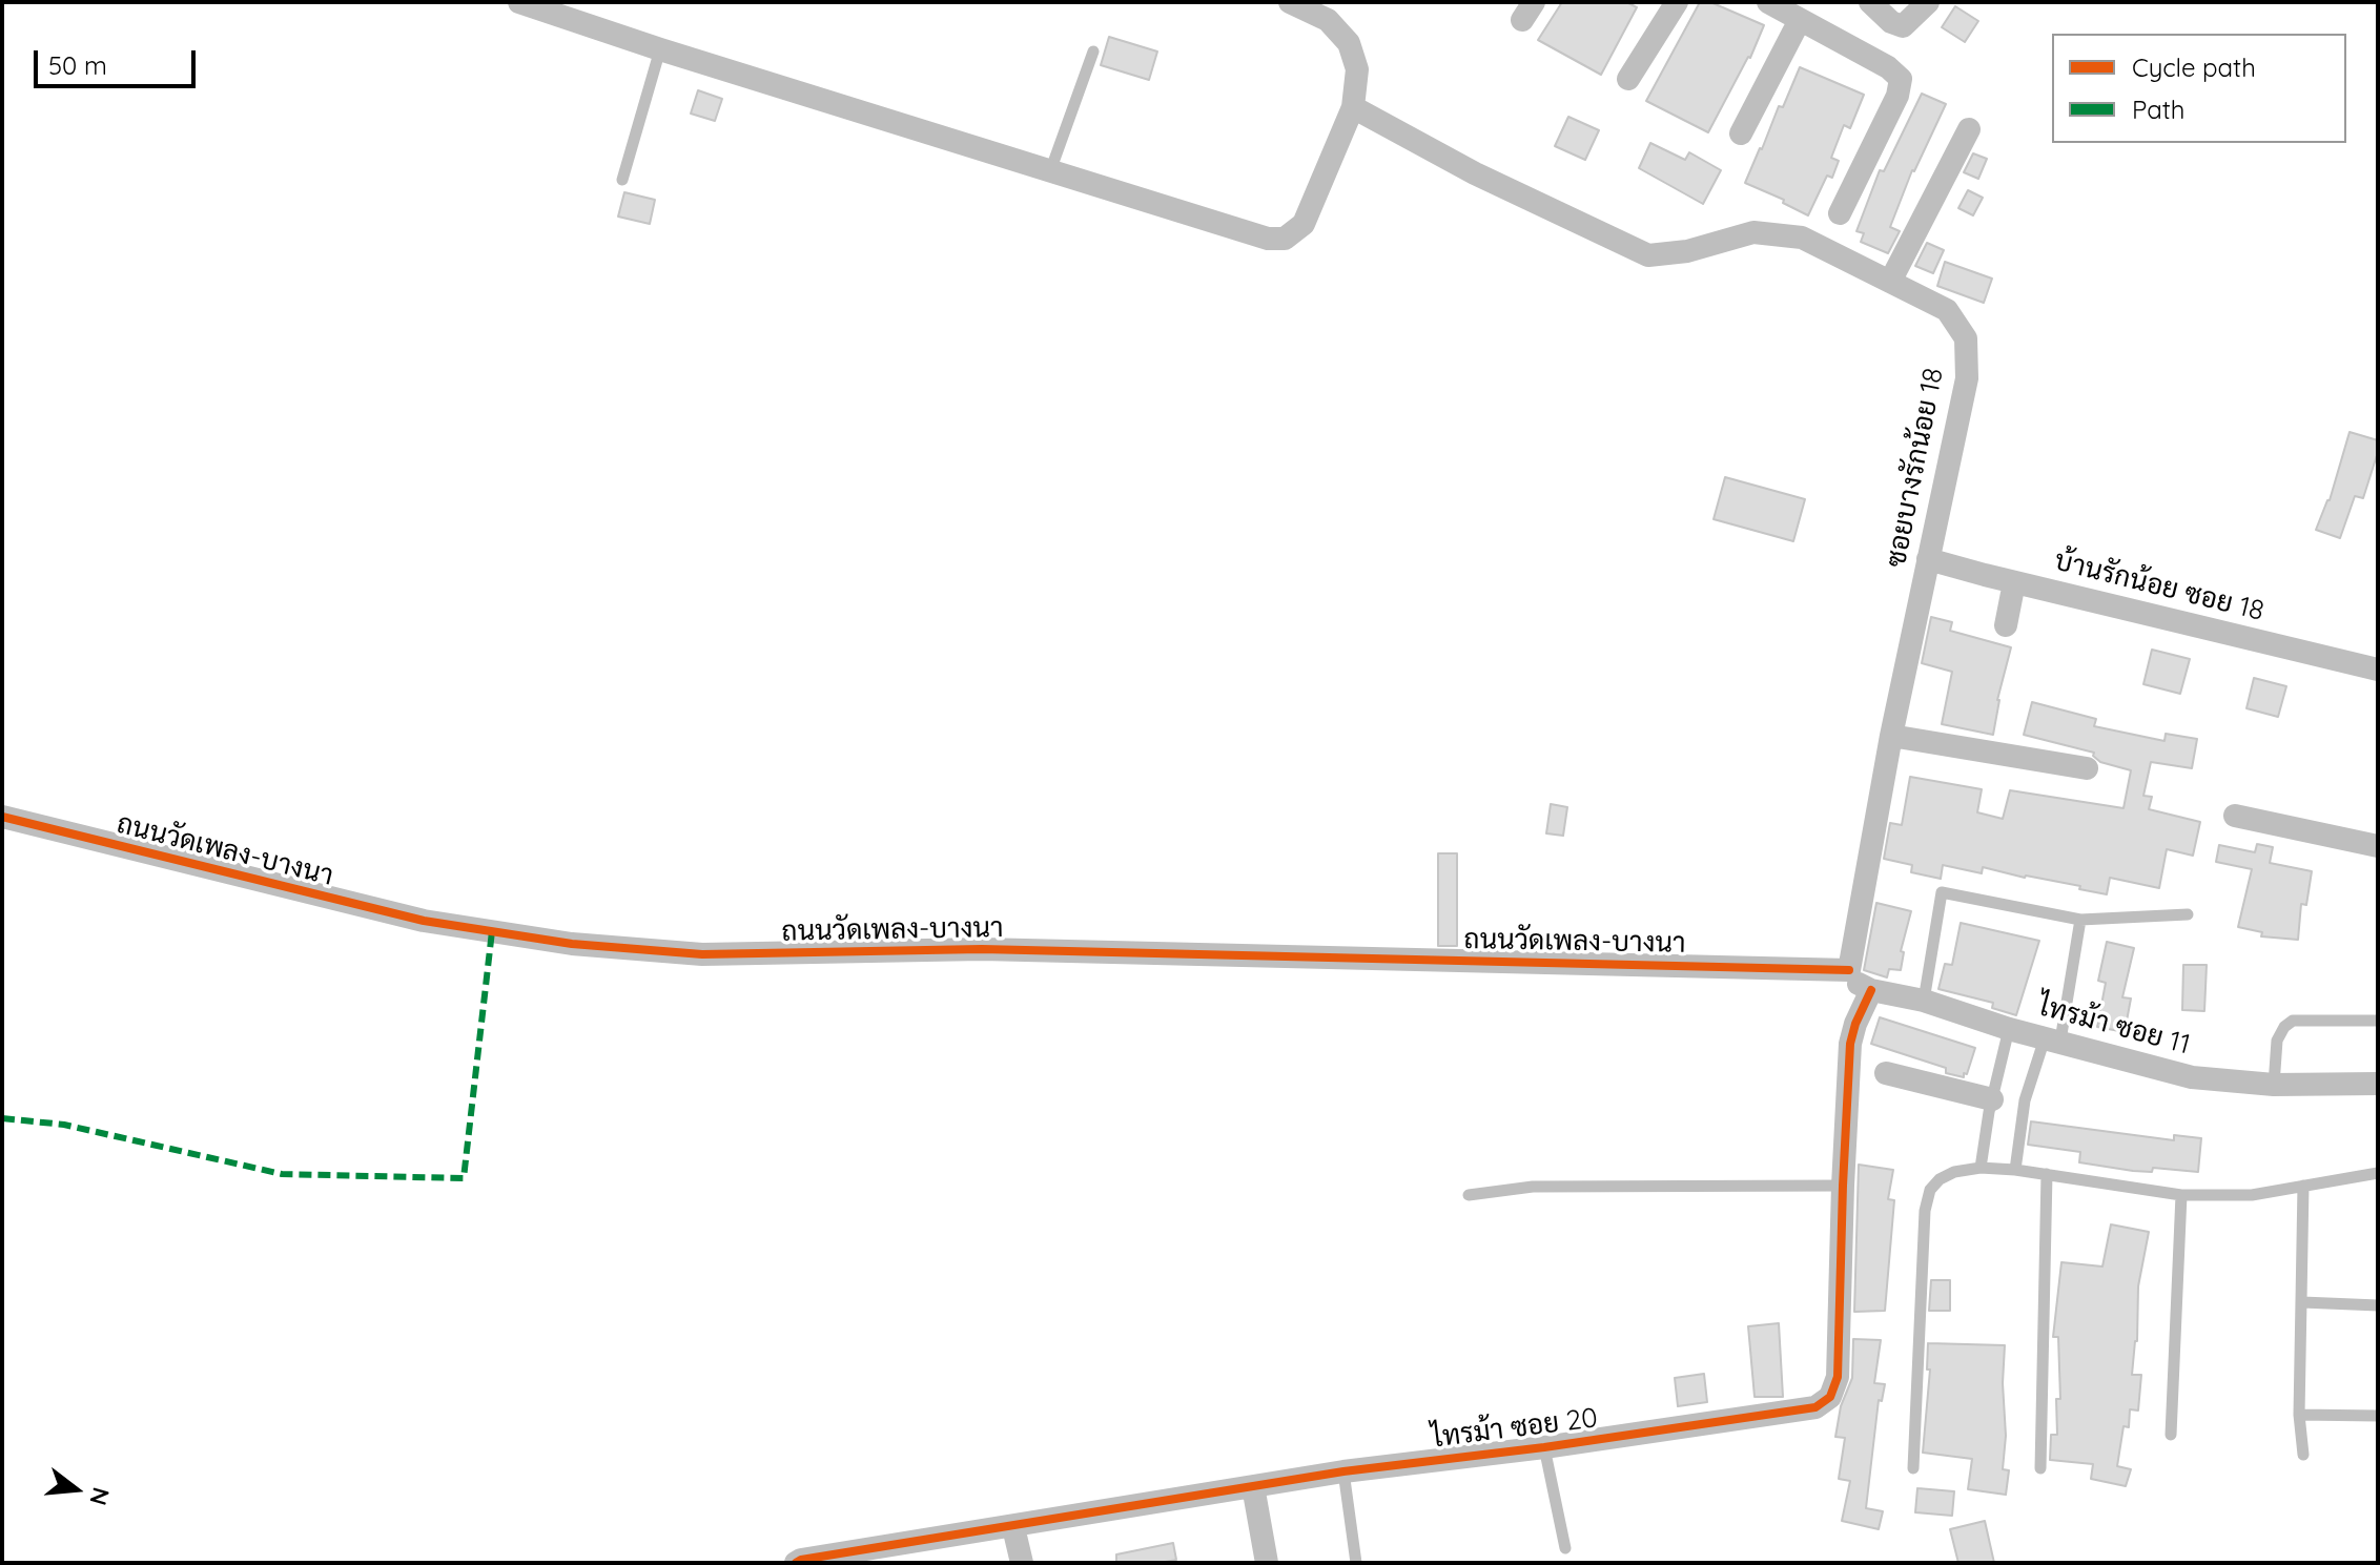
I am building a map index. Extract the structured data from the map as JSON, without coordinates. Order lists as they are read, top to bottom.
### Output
{
  "streets": {
    "street": [
      "ซอยบางรักน้อย 18",
      "บ้านรักน้อย ซอย 18",
      "ถนนวัดเพลง-บางนา",
      "ไทรม้า ซอย 11",
      "ไทรม้า ซอย 20"
    ]
  },
  "crossings": [
    ["ซอยบางรักน้อย 18", "บ้านรักน้อย ซอย 18"],
    ["ซอยบางรักน้อย 18", "ถนนวัดเพลง-บางนา"],
    ["ไทรม้า ซอย 11", "ไทรม้า ซอย 20"]
  ],
  "legend": ["Cycle path", "Path"],
  "scale_bar": "50 m",
  "north": "right"
}
